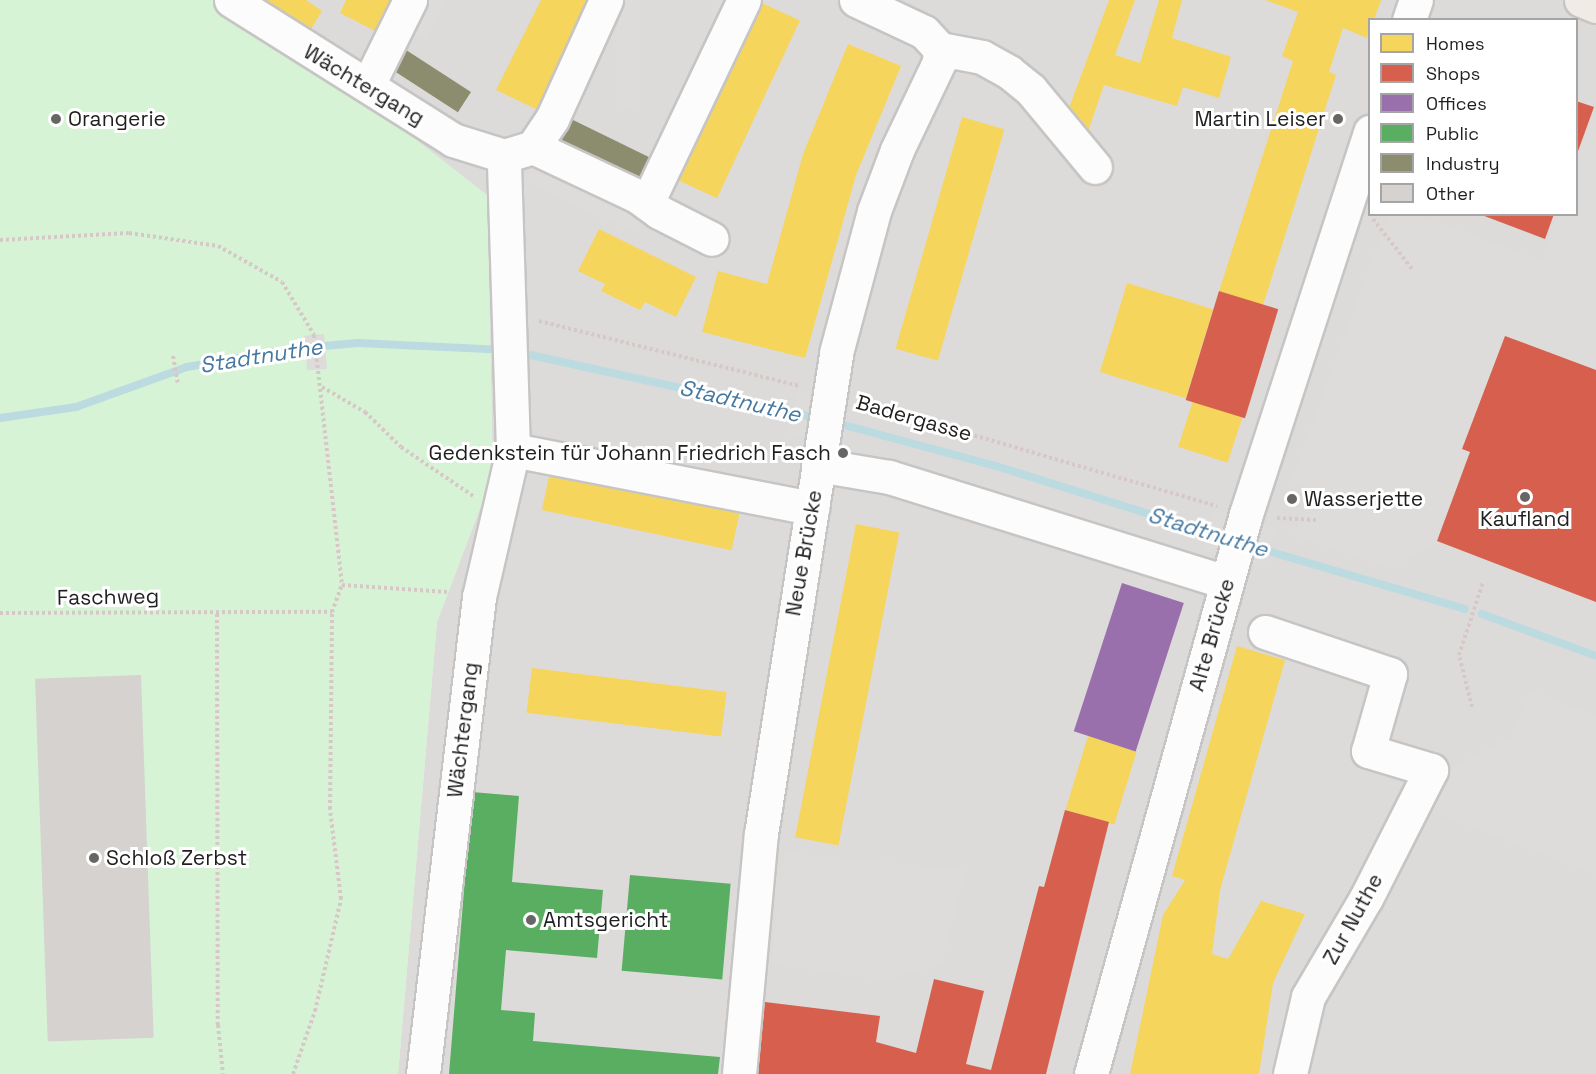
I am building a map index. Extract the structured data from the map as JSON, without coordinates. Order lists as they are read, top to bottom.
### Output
{
  "streets": {
    "street": [
      "Wächtergang",
      "Neue Brücke",
      "Alte Brücke",
      "Zur Nuthe"
    ],
    "path": ["Badergasse", "Faschweg"]
  },
  "crossings": [
    ["Wächtergang", "Badergasse"],
    ["Badergasse", "Neue Brücke"],
    ["Badergasse", "Alte Brücke"]
  ],
  "water": ["Stadtnuthe"],
  "places": [
    "Orangerie",
    "Martin Leiser",
    "Gedenkstein für Johann Friedrich Fasch",
    "Kaufland",
    "Wasserjette",
    "Schloß Zerbst",
    "Amtsgericht"
  ],
  "legend": [
    "Homes",
    "Shops",
    "Offices",
    "Public",
    "Industry",
    "Other"
  ]
}
